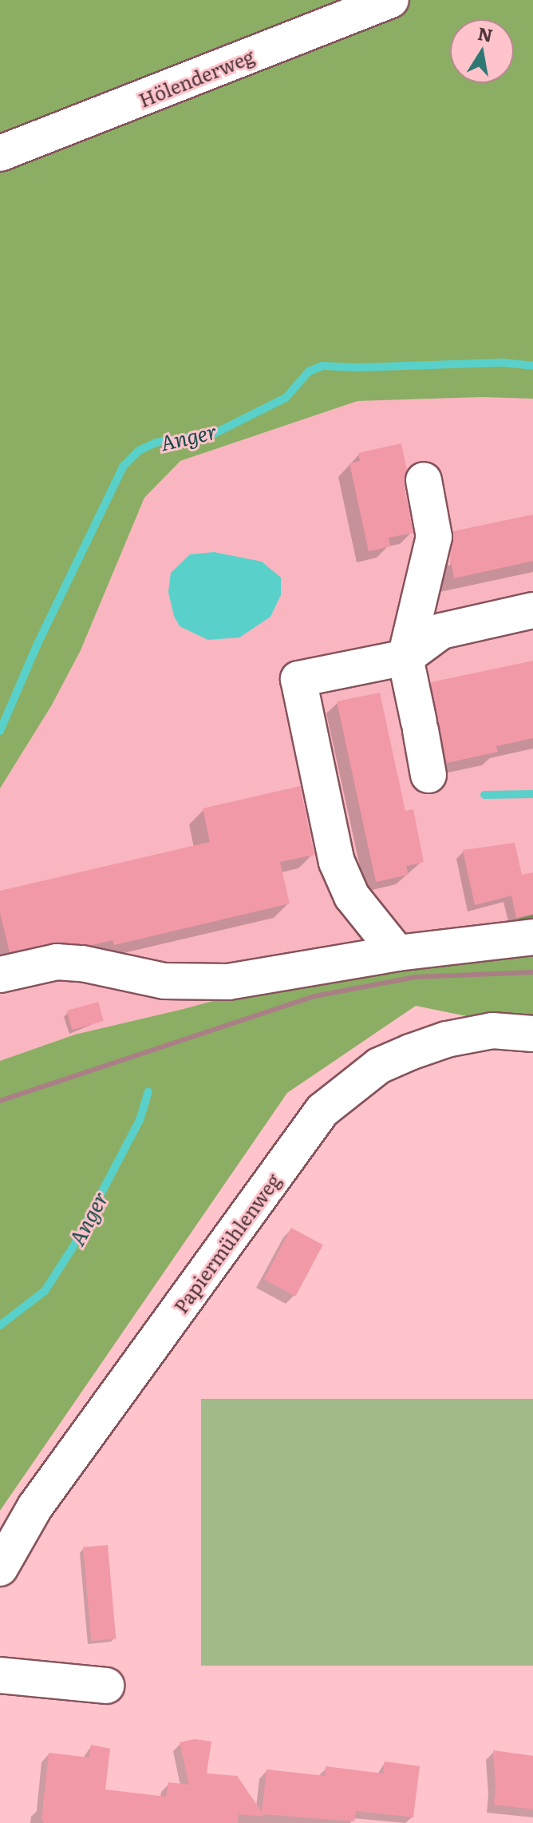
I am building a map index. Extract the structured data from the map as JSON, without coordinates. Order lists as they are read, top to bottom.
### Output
{
  "streets": {
    "street": ["Hölenderweg", "Papiermühlenweg"]
  },
  "water": ["Anger"],
  "north": "top"
}
